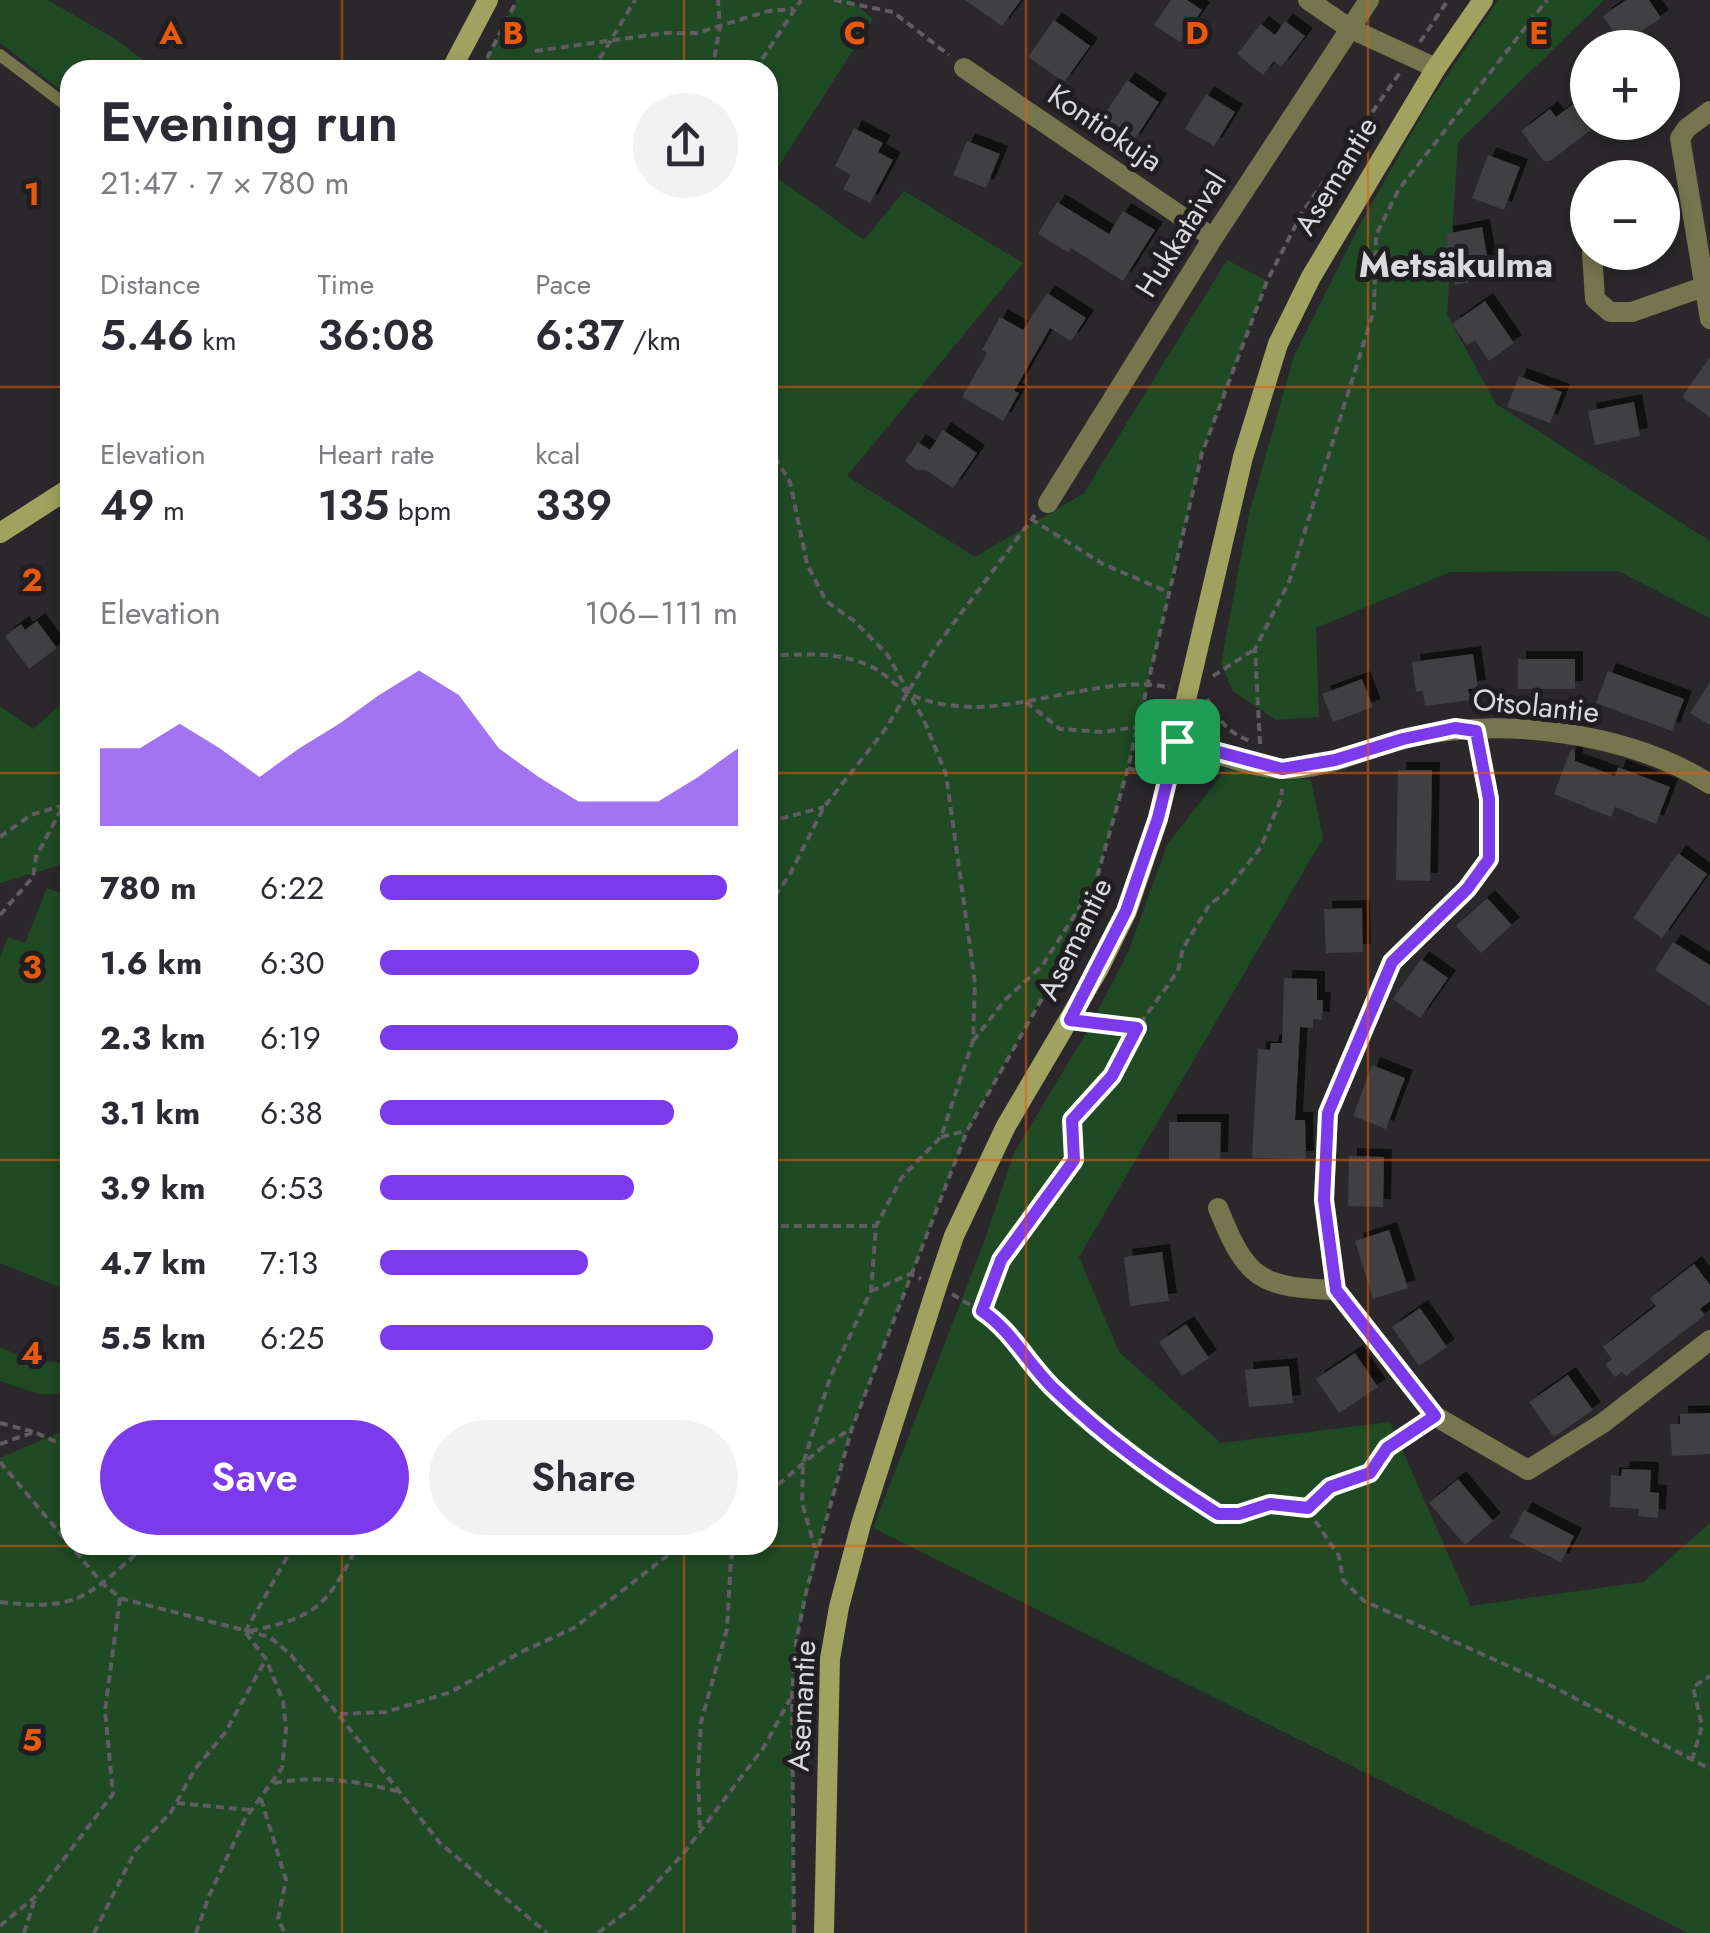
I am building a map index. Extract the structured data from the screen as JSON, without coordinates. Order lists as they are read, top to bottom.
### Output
{
  "streets": {
    "main road": ["Asemantie"],
    "street": ["Kontiokuja", "Hukkataival", "Otsolantie"]
  },
  "crossings": [
    ["Kontiokuja", "Hukkataival"],
    ["Asemantie", "Otsolantie"]
  ],
  "districts": ["Metsäkulma"],
  "page": {
    "map_buttons": ["+", "−"],
    "heading": ["Evening run", "21:47 · 7 × 780 m"],
    "stats": [
      ["Distance", "5.46 km"],
      ["Time", "36:08"],
      ["Pace", "6:37 /km"],
      ["Elevation", "49 m"],
      ["Heart rate", "135 bpm"],
      ["kcal", "339"]
    ],
    "chart": ["Elevation", "106–111 m"],
    "list": [
      {
        "name": "780 m",
        "note": "6:22"
      },
      {
        "name": "1.6 km",
        "note": "6:30"
      },
      {
        "name": "2.3 km",
        "note": "6:19"
      },
      {
        "name": "3.1 km",
        "note": "6:38"
      },
      {
        "name": "3.9 km",
        "note": "6:53"
      },
      {
        "name": "4.7 km",
        "note": "7:13"
      },
      {
        "name": "5.5 km",
        "note": "6:25"
      }
    ],
    "buttons": ["Save", "Share"]
  },
  "grid": {
    "columns": [
      "A",
      "B",
      "C",
      "D",
      "E"
    ],
    "rows": [
      "1",
      "2",
      "3",
      "4",
      "5"
    ]
  }
}
